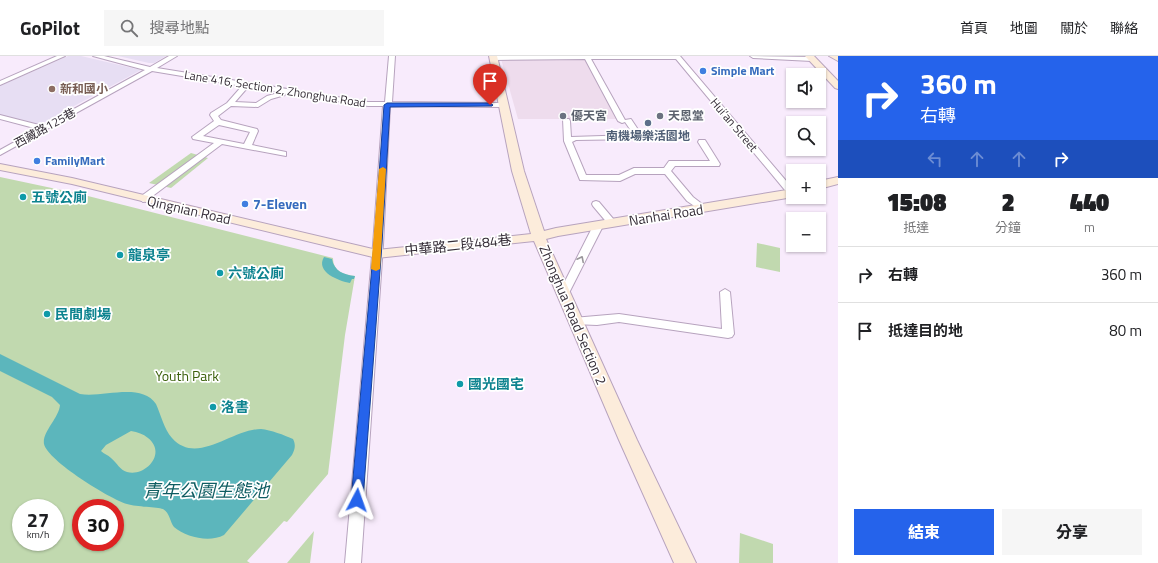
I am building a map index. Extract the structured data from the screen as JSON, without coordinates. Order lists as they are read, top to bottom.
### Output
{
  "streets": {
    "street": [
      "Lane 416, Section 2, Zhonghua Road",
      "Hui’an Street",
      "西藏路125巷",
      "Qingnian Road",
      "Nanhai Road",
      "中華路二段484巷",
      "Zhonghua Road Section 2"
    ]
  },
  "crossings": [
    ["Lane 416, Section 2, Zhonghua Road", "西藏路125巷"],
    ["Lane 416, Section 2, Zhonghua Road", "Zhonghua Road Section 2"],
    ["Qingnian Road", "中華路二段484巷"],
    ["Nanhai Road", "中華路二段484巷"],
    ["Nanhai Road", "Zhonghua Road Section 2"],
    ["中華路二段484巷", "Zhonghua Road Section 2"]
  ],
  "water": ["青年公園生態池"],
  "parks": ["Youth Park"],
  "places": [
    "Simple Mart",
    "新和國小",
    "優天宮",
    "天恩堂",
    "南機場樂活園地",
    "FamilyMart",
    "五號公廁",
    "7-Eleven",
    "龍泉亭",
    "六號公廁",
    "民間劇場",
    "國光國宅",
    "洛書"
  ],
  "page": {
    "header": "GoPilot",
    "search": "搜尋地點",
    "nav": [
      "首頁",
      "地圖",
      "關於",
      "聯絡"
    ],
    "turn": ["360 m", "右轉"],
    "map_buttons": ["+", "−"],
    "eta": [
      "15:08",
      "抵達",
      "2",
      "分鐘",
      "440",
      "m"
    ],
    "list": [
      {
        "name": "右轉",
        "value": "360 m"
      },
      {
        "name": "抵達目的地",
        "value": "80 m"
      }
    ],
    "speed": "27 km/h",
    "limit": "30",
    "buttons": ["結束", "分享"]
  }
}
